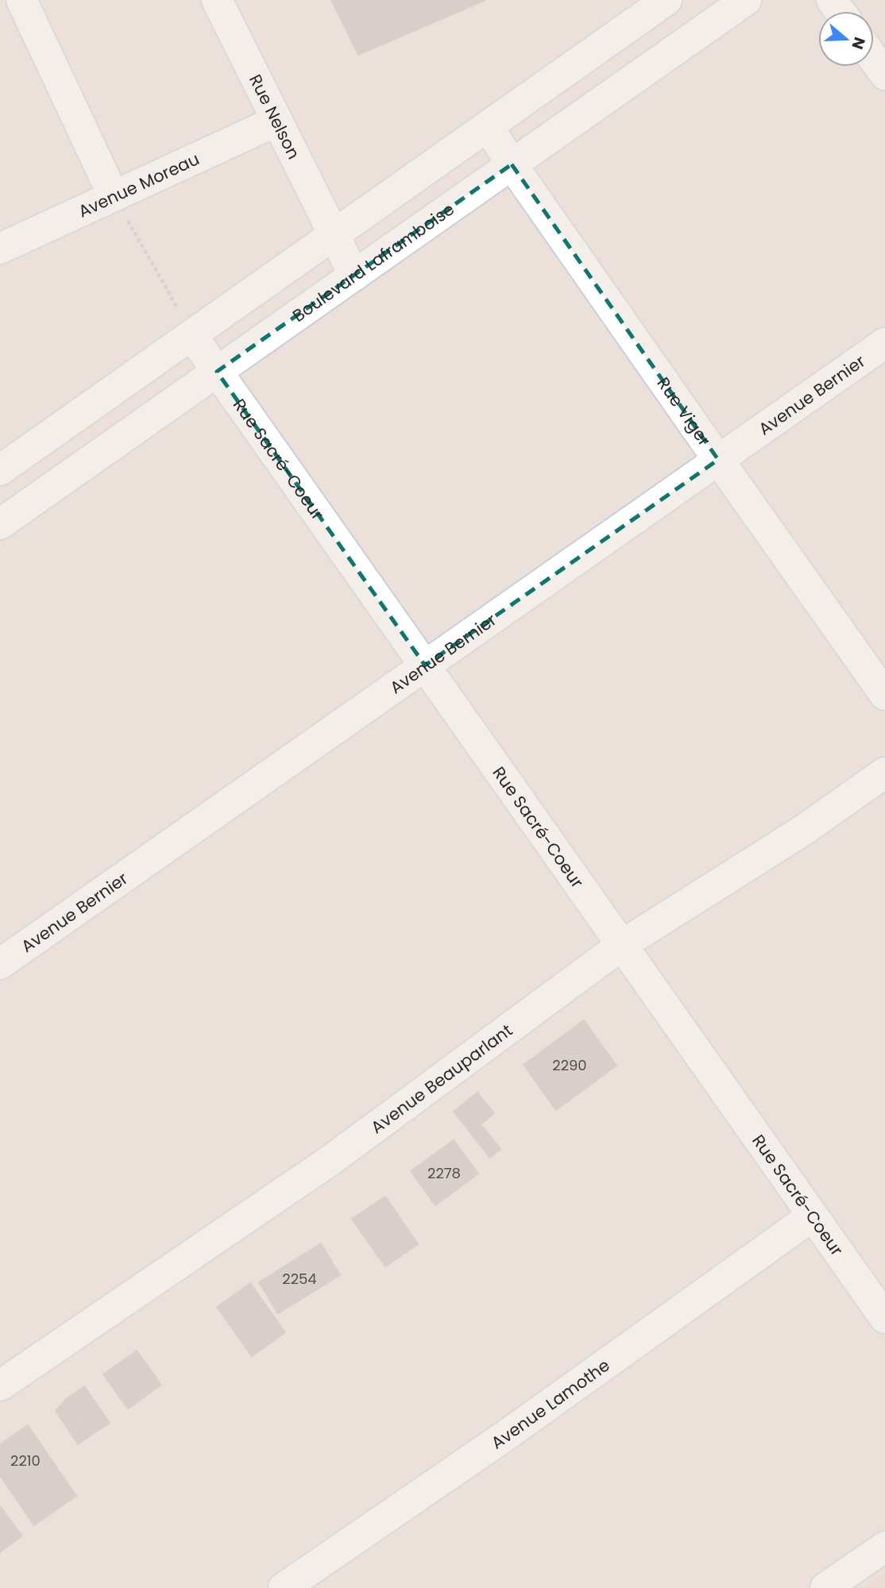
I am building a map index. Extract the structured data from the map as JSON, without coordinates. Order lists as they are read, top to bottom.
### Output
{
  "streets": {
    "street": [
      "Rue Nelson",
      "Avenue Moreau",
      "Boulevard Laframboise",
      "Avenue Bernier",
      "Rue Viger",
      "Rue Sacré-Coeur",
      "Avenue Beauparlant",
      "Avenue Lamothe"
    ]
  },
  "crossings": [
    ["Rue Nelson", "Avenue Moreau"],
    ["Rue Nelson", "Boulevard Laframboise"],
    ["Boulevard Laframboise", "Rue Viger"],
    ["Boulevard Laframboise", "Rue Sacré-Coeur"],
    ["Avenue Bernier", "Rue Viger"],
    ["Avenue Bernier", "Rue Sacré-Coeur"],
    ["Rue Sacré-Coeur", "Avenue Beauparlant"],
    ["Rue Sacré-Coeur", "Avenue Lamothe"]
  ],
  "house_numbers": [
    "2290",
    "2278",
    "2254",
    "2210"
  ],
  "north": "right"
}
